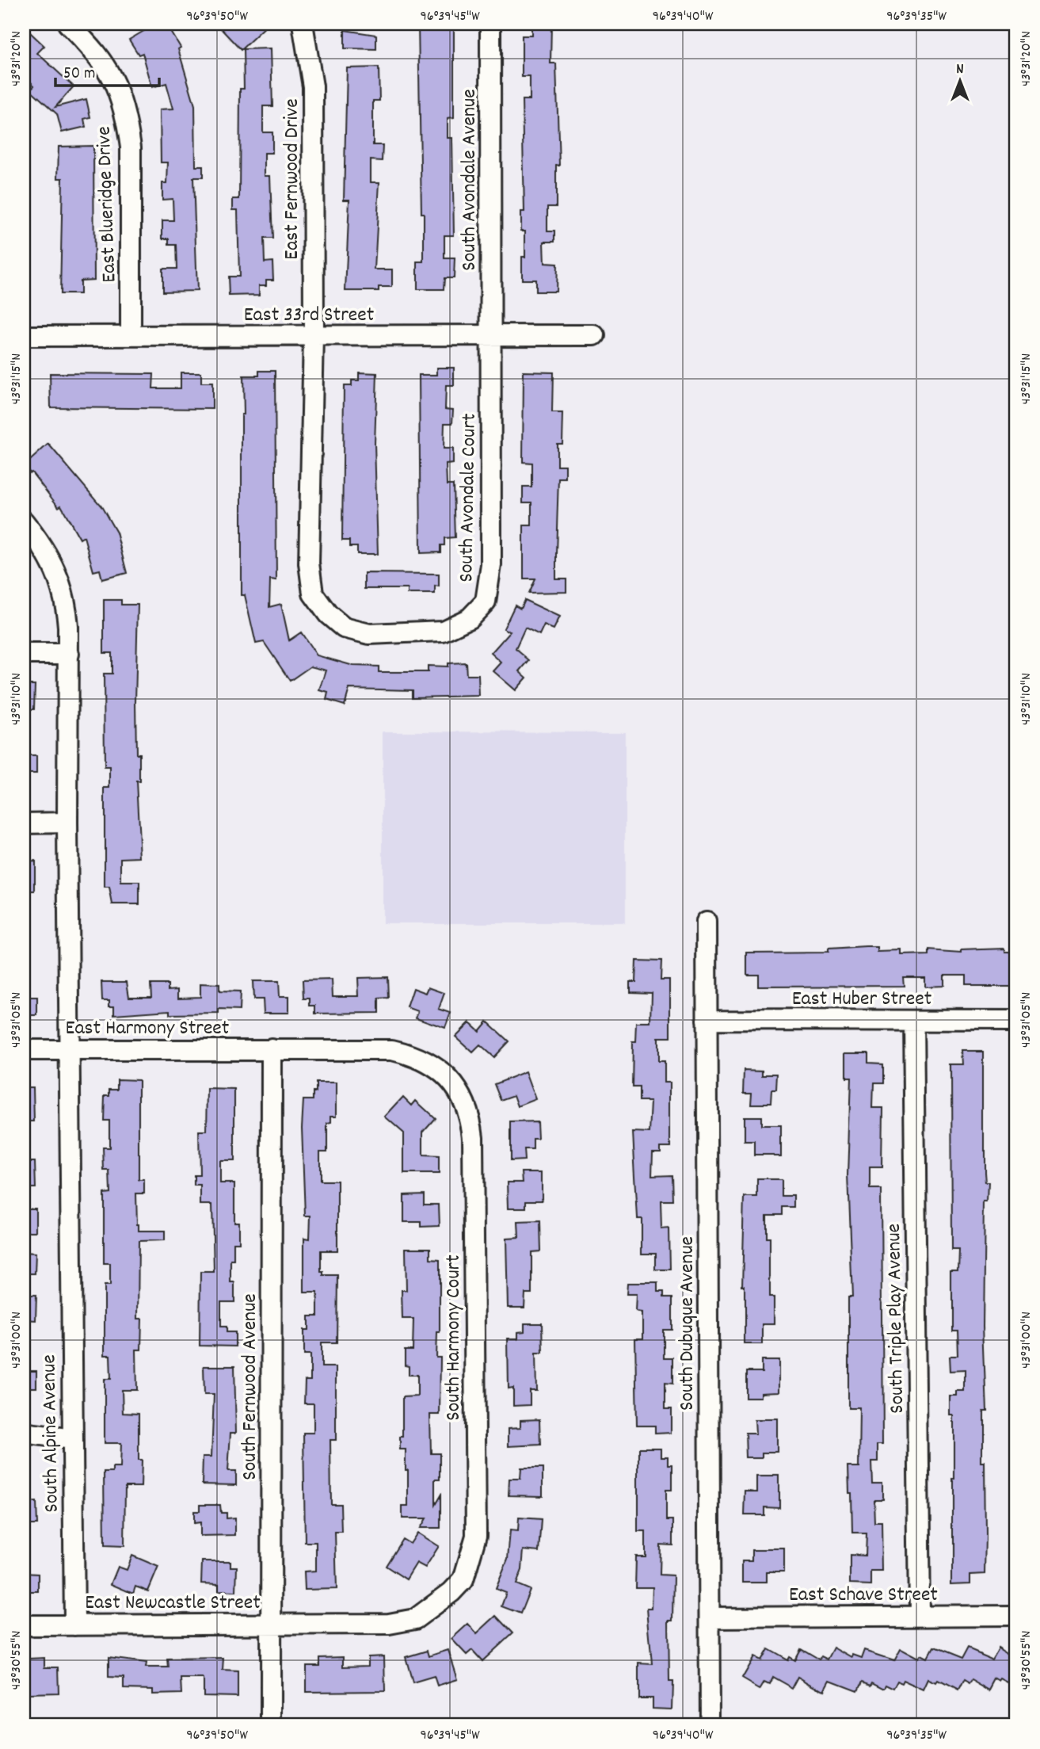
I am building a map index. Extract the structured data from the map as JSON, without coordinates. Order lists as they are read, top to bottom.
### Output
{
  "streets": {
    "street": [
      "East Fernwood Drive",
      "South Avondale Avenue",
      "East Blueridge Drive",
      "East 33rd Street",
      "South Avondale Court",
      "East Huber Street",
      "East Harmony Street",
      "South Triple Play Avenue",
      "South Dubuque Avenue",
      "South Harmony Court",
      "South Fernwood Avenue",
      "South Alpine Avenue",
      "East Schave Street",
      "East Newcastle Street"
    ]
  },
  "crossings": [
    ["East Fernwood Drive", "East 33rd Street"],
    ["East Fernwood Drive", "South Avondale Court"],
    ["South Avondale Avenue", "East 33rd Street"],
    ["South Avondale Avenue", "South Avondale Court"],
    ["East Blueridge Drive", "East 33rd Street"],
    ["East 33rd Street", "South Avondale Court"],
    ["East Huber Street", "South Triple Play Avenue"],
    ["East Huber Street", "South Dubuque Avenue"],
    ["East Harmony Street", "South Harmony Court"],
    ["East Harmony Street", "South Fernwood Avenue"],
    ["East Harmony Street", "South Alpine Avenue"],
    ["South Triple Play Avenue", "East Schave Street"],
    ["South Dubuque Avenue", "East Schave Street"],
    ["South Harmony Court", "South Fernwood Avenue"],
    ["South Harmony Court", "East Newcastle Street"],
    ["South Fernwood Avenue", "East Newcastle Street"],
    ["South Alpine Avenue", "East Newcastle Street"]
  ],
  "scale_bar": "50 m",
  "north": "top",
  "coordinates": [
    "96°39'50\"W",
    "96°39'45\"W",
    "96°39'40\"W",
    "96°39'35\"W",
    "43°31'20\"N",
    "43°31'15\"N",
    "43°31'10\"N",
    "43°31'05\"N",
    "43°31'00\"N",
    "43°30'55\"N"
  ]
}
